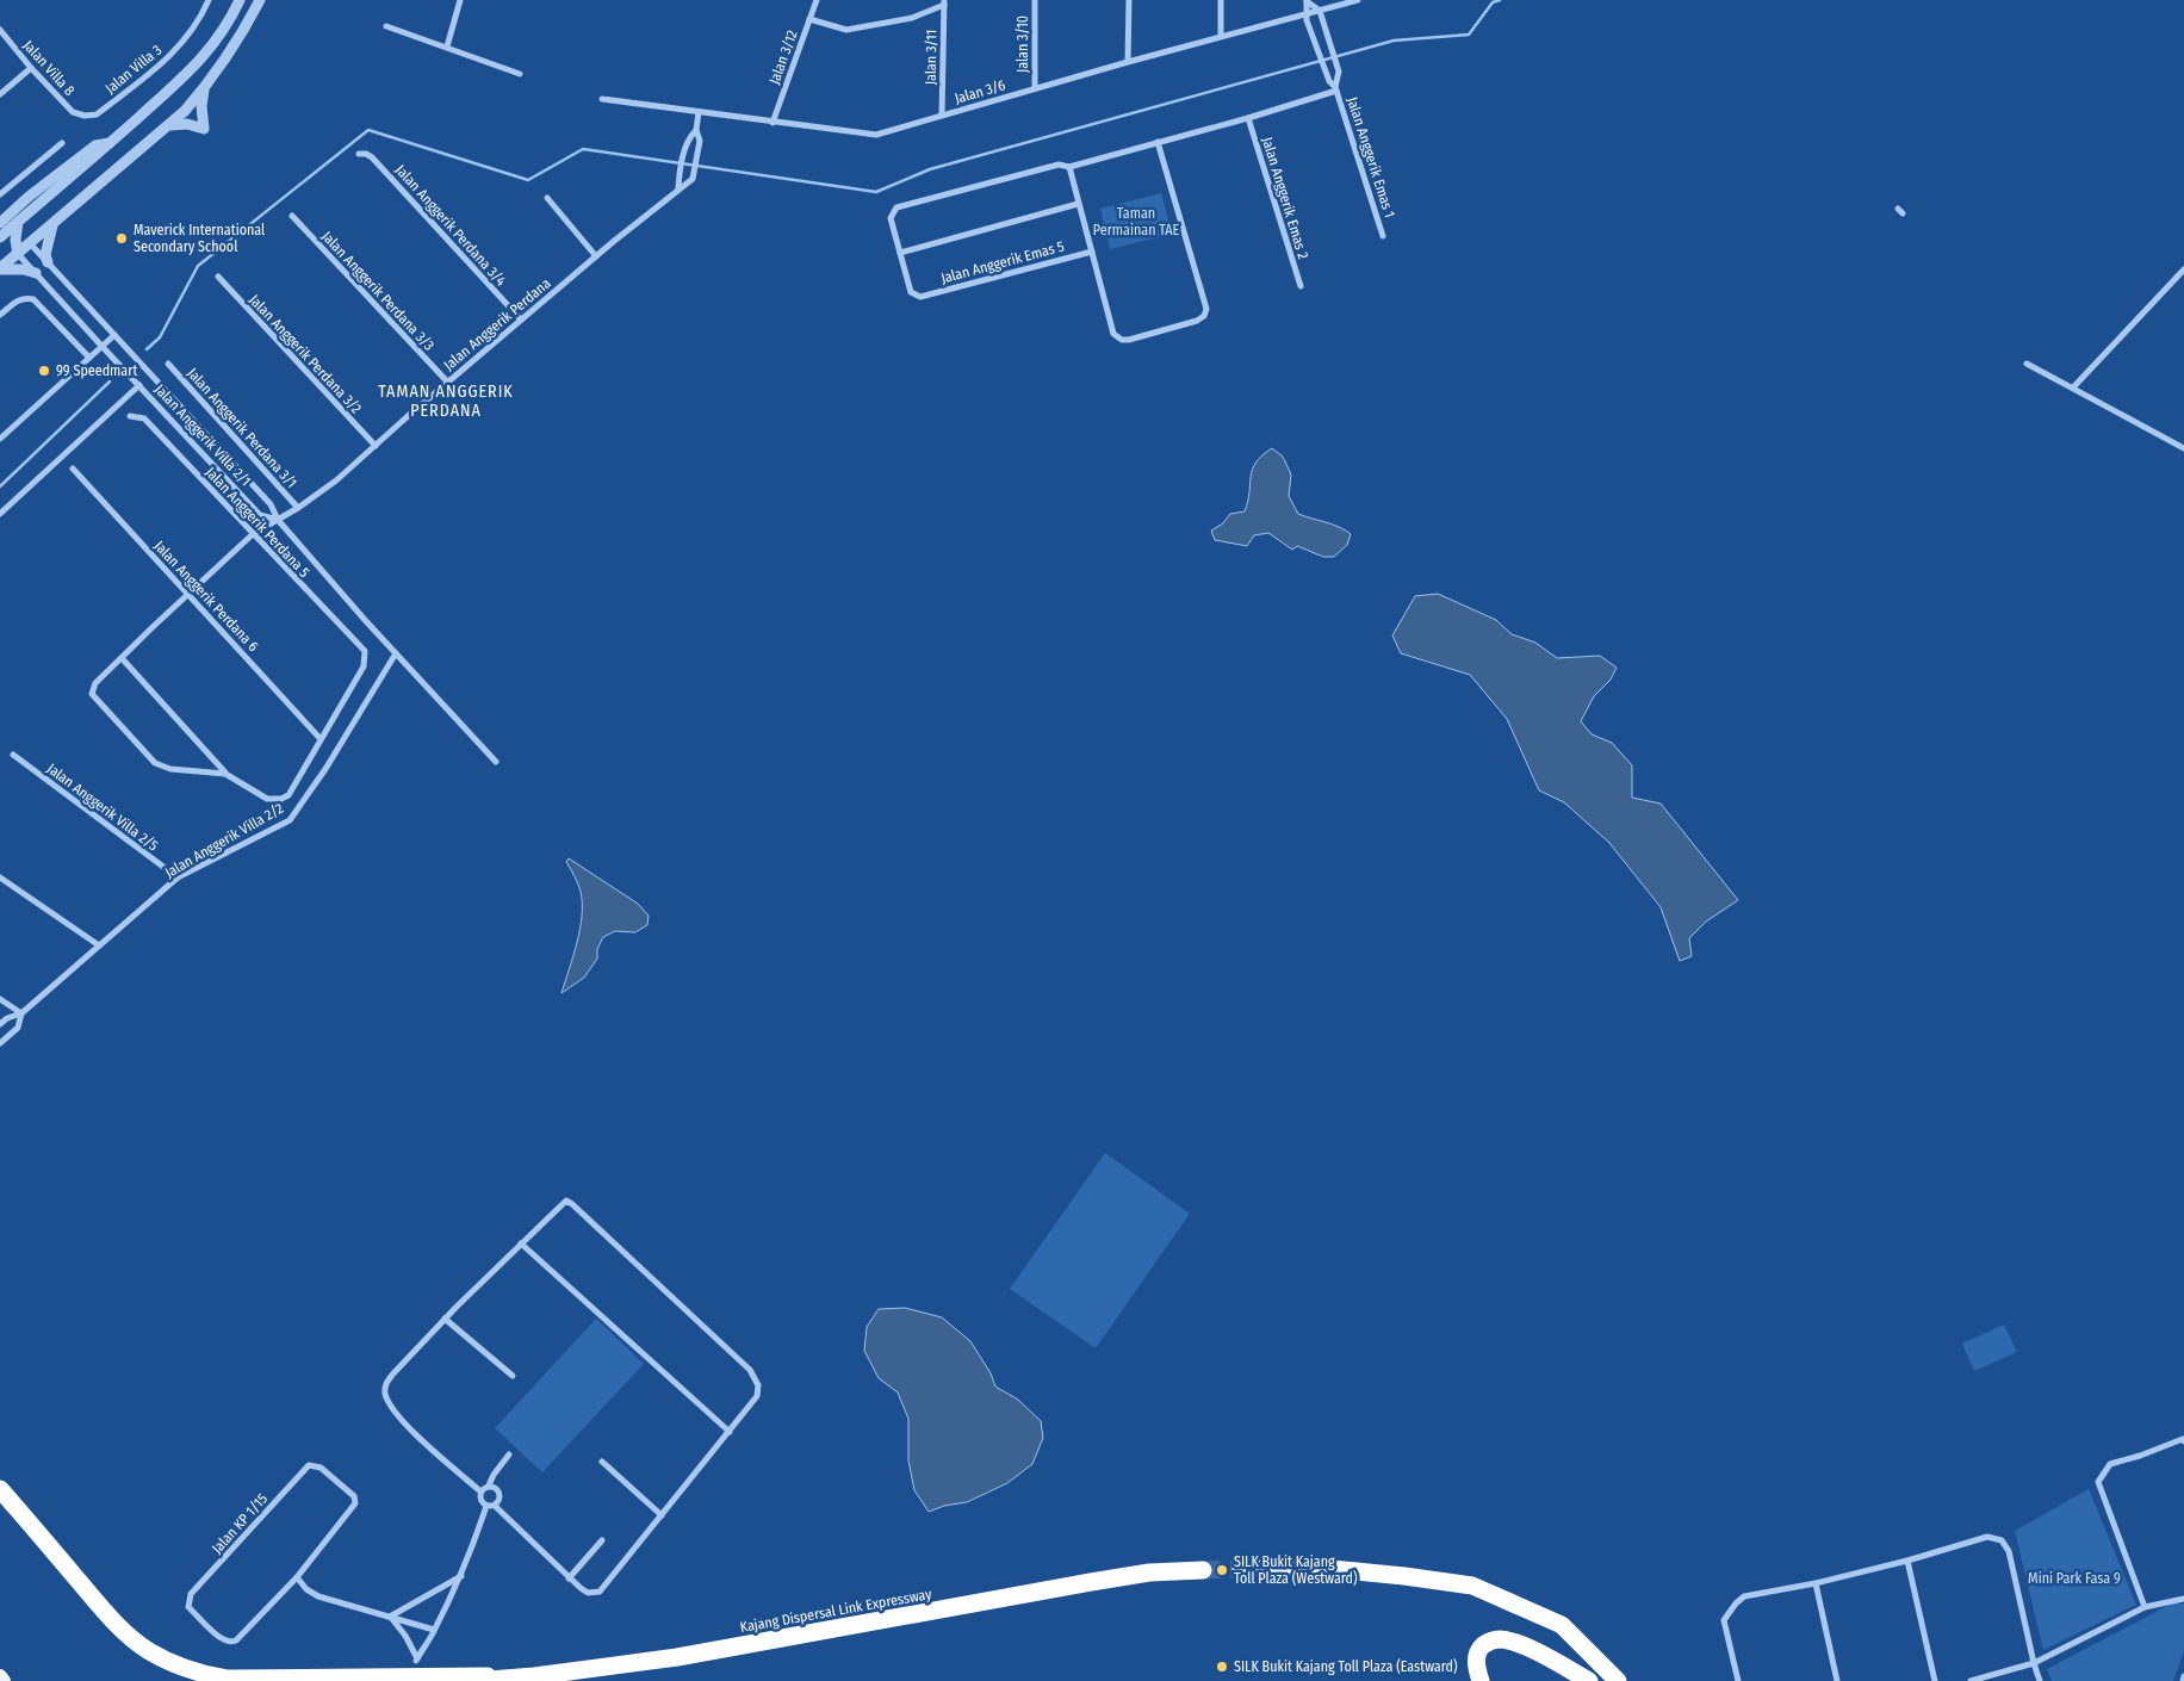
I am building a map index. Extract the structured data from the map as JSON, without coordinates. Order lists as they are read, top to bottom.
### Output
{
  "streets": {
    "highway": ["Kajang Dispersal Link Expressway"],
    "street": [
      "Jalan 3/10",
      "Jalan 3/12",
      "Jalan 3/11",
      "Jalan Villa 8",
      "Jalan Villa 3",
      "Jalan 3/6",
      "Jalan Anggerik Emas 1",
      "Jalan Anggerik Emas 2",
      "Jalan Anggerik Perdana 3/4",
      "Jalan Anggerik Emas 5",
      "Jalan Anggerik Perdana 3/3",
      "Jalan Anggerik Perdana",
      "Jalan Anggerik Perdana 3/2",
      "Jalan Anggerik Perdana 3/1",
      "Jalan Anggerik Villa 2/1",
      "Jalan Anggerik Perdana 5",
      "Jalan Anggerik Perdana 6",
      "Jalan Anggerik Villa 2/5",
      "Jalan Anggerik Villa 2/2",
      "Jalan KP 1/15"
    ]
  },
  "crossings": [
    ["Jalan 3/10", "Jalan 3/6"],
    ["Jalan 3/12", "Jalan 3/6"],
    ["Jalan 3/11", "Jalan 3/6"],
    ["Jalan Villa 8", "Jalan Villa 3"],
    ["Jalan 3/6", "Jalan Anggerik Emas 1"],
    ["Jalan 3/6", "Jalan Anggerik Perdana"],
    ["Jalan Anggerik Perdana 3/4", "Jalan Anggerik Perdana"],
    ["Jalan Anggerik Perdana 3/3", "Jalan Anggerik Perdana"],
    ["Jalan Anggerik Perdana", "Jalan Anggerik Perdana 3/2"],
    ["Jalan Anggerik Perdana", "Jalan Anggerik Perdana 3/1"],
    ["Jalan Anggerik Perdana", "Jalan Anggerik Villa 2/1"],
    ["Jalan Anggerik Perdana", "Jalan Anggerik Perdana 5"],
    ["Jalan Anggerik Perdana", "Jalan Anggerik Perdana 6"],
    ["Jalan Anggerik Villa 2/1", "Jalan Anggerik Villa 2/2"],
    ["Jalan Anggerik Perdana 5", "Jalan Anggerik Perdana 6"],
    ["Jalan Anggerik Villa 2/5", "Jalan Anggerik Villa 2/2"]
  ],
  "districts": ["TAMAN ANGGERIK PERDANA"],
  "parks": ["Taman Permainan TAE", "Mini Park Fasa 9"],
  "places": [
    "Maverick International Secondary School",
    "99 Speedmart",
    "SILK Bukit Kajang Toll Plaza (Westward)",
    "SILK Bukit Kajang Toll Plaza (Eastward)"
  ]
}
